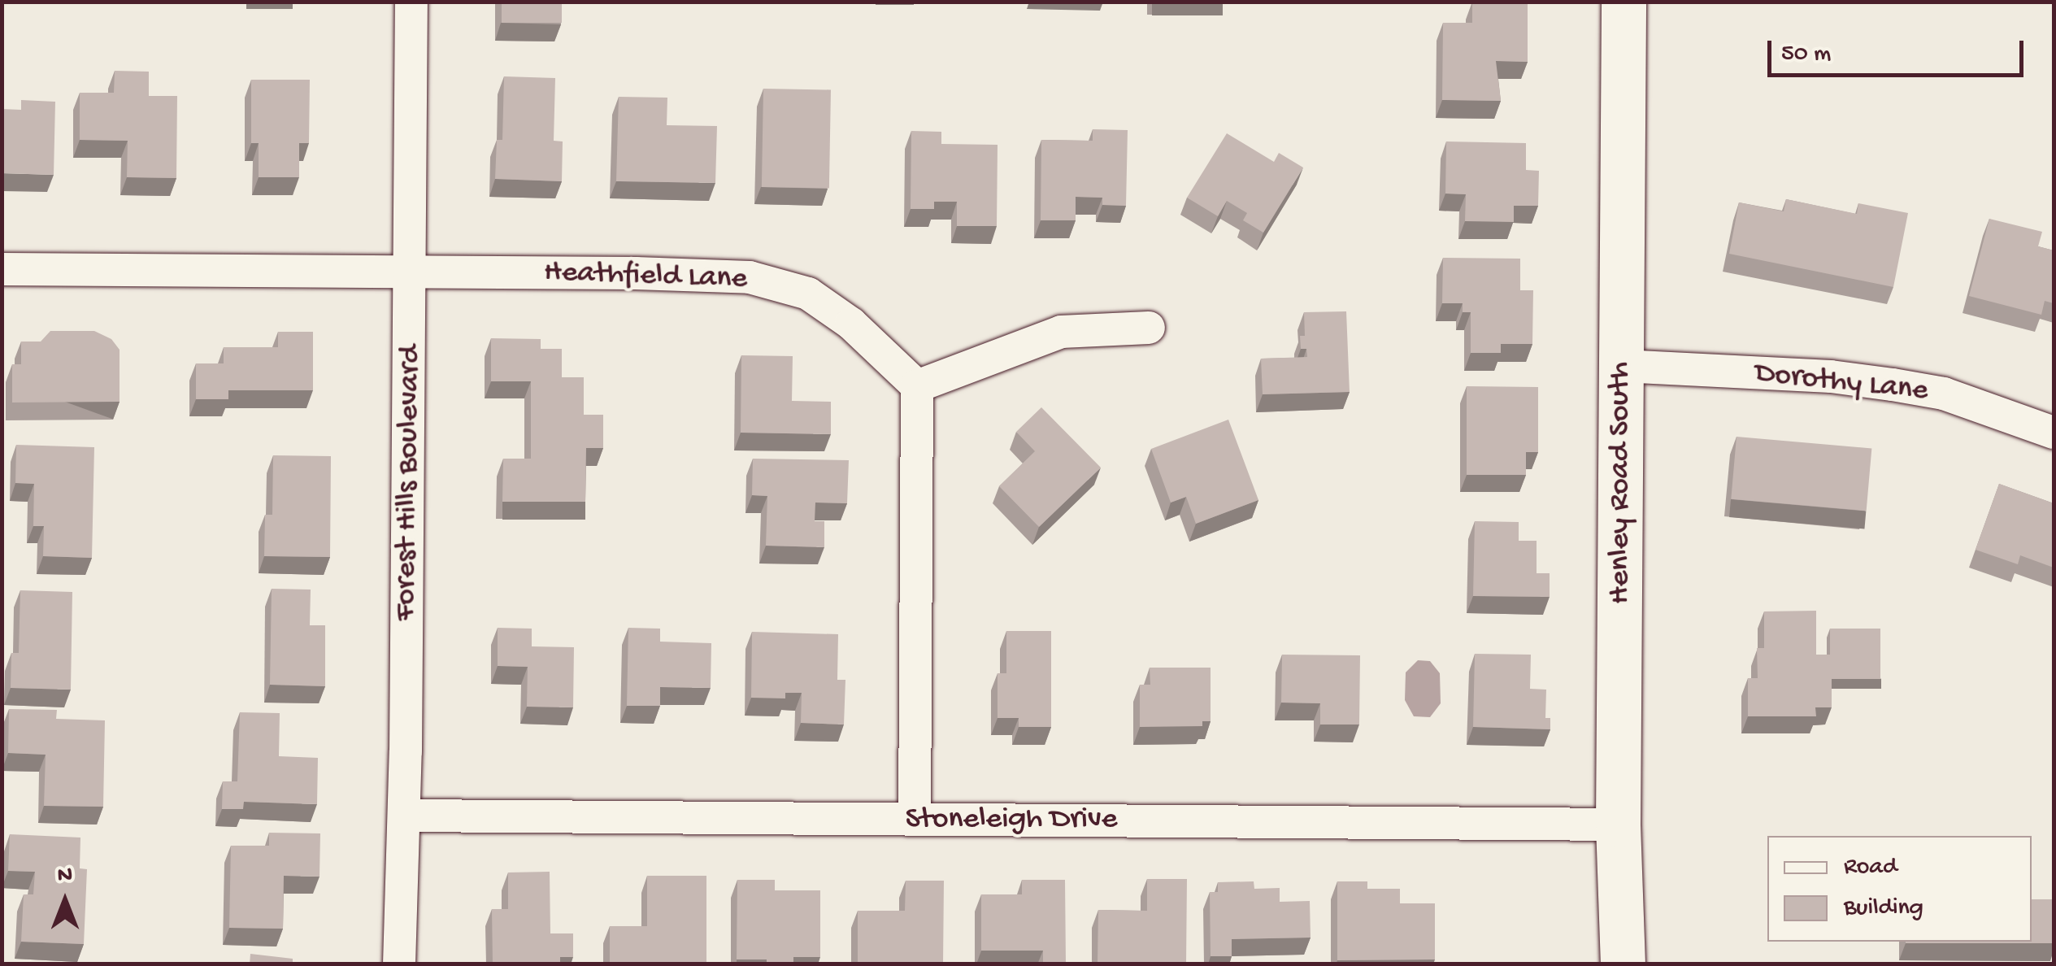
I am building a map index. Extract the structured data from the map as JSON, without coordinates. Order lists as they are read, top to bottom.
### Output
{
  "streets": {
    "street": [
      "Heathfield Lane",
      "Dorothy Lane",
      "Forest Hills Boulevard",
      "Henley Road South",
      "Stoneleigh Drive"
    ]
  },
  "crossings": [
    ["Heathfield Lane", "Forest Hills Boulevard"],
    ["Dorothy Lane", "Henley Road South"],
    ["Forest Hills Boulevard", "Stoneleigh Drive"],
    ["Henley Road South", "Stoneleigh Drive"]
  ],
  "legend": ["Road", "Building"],
  "scale_bar": "50 m",
  "north": "top"
}
